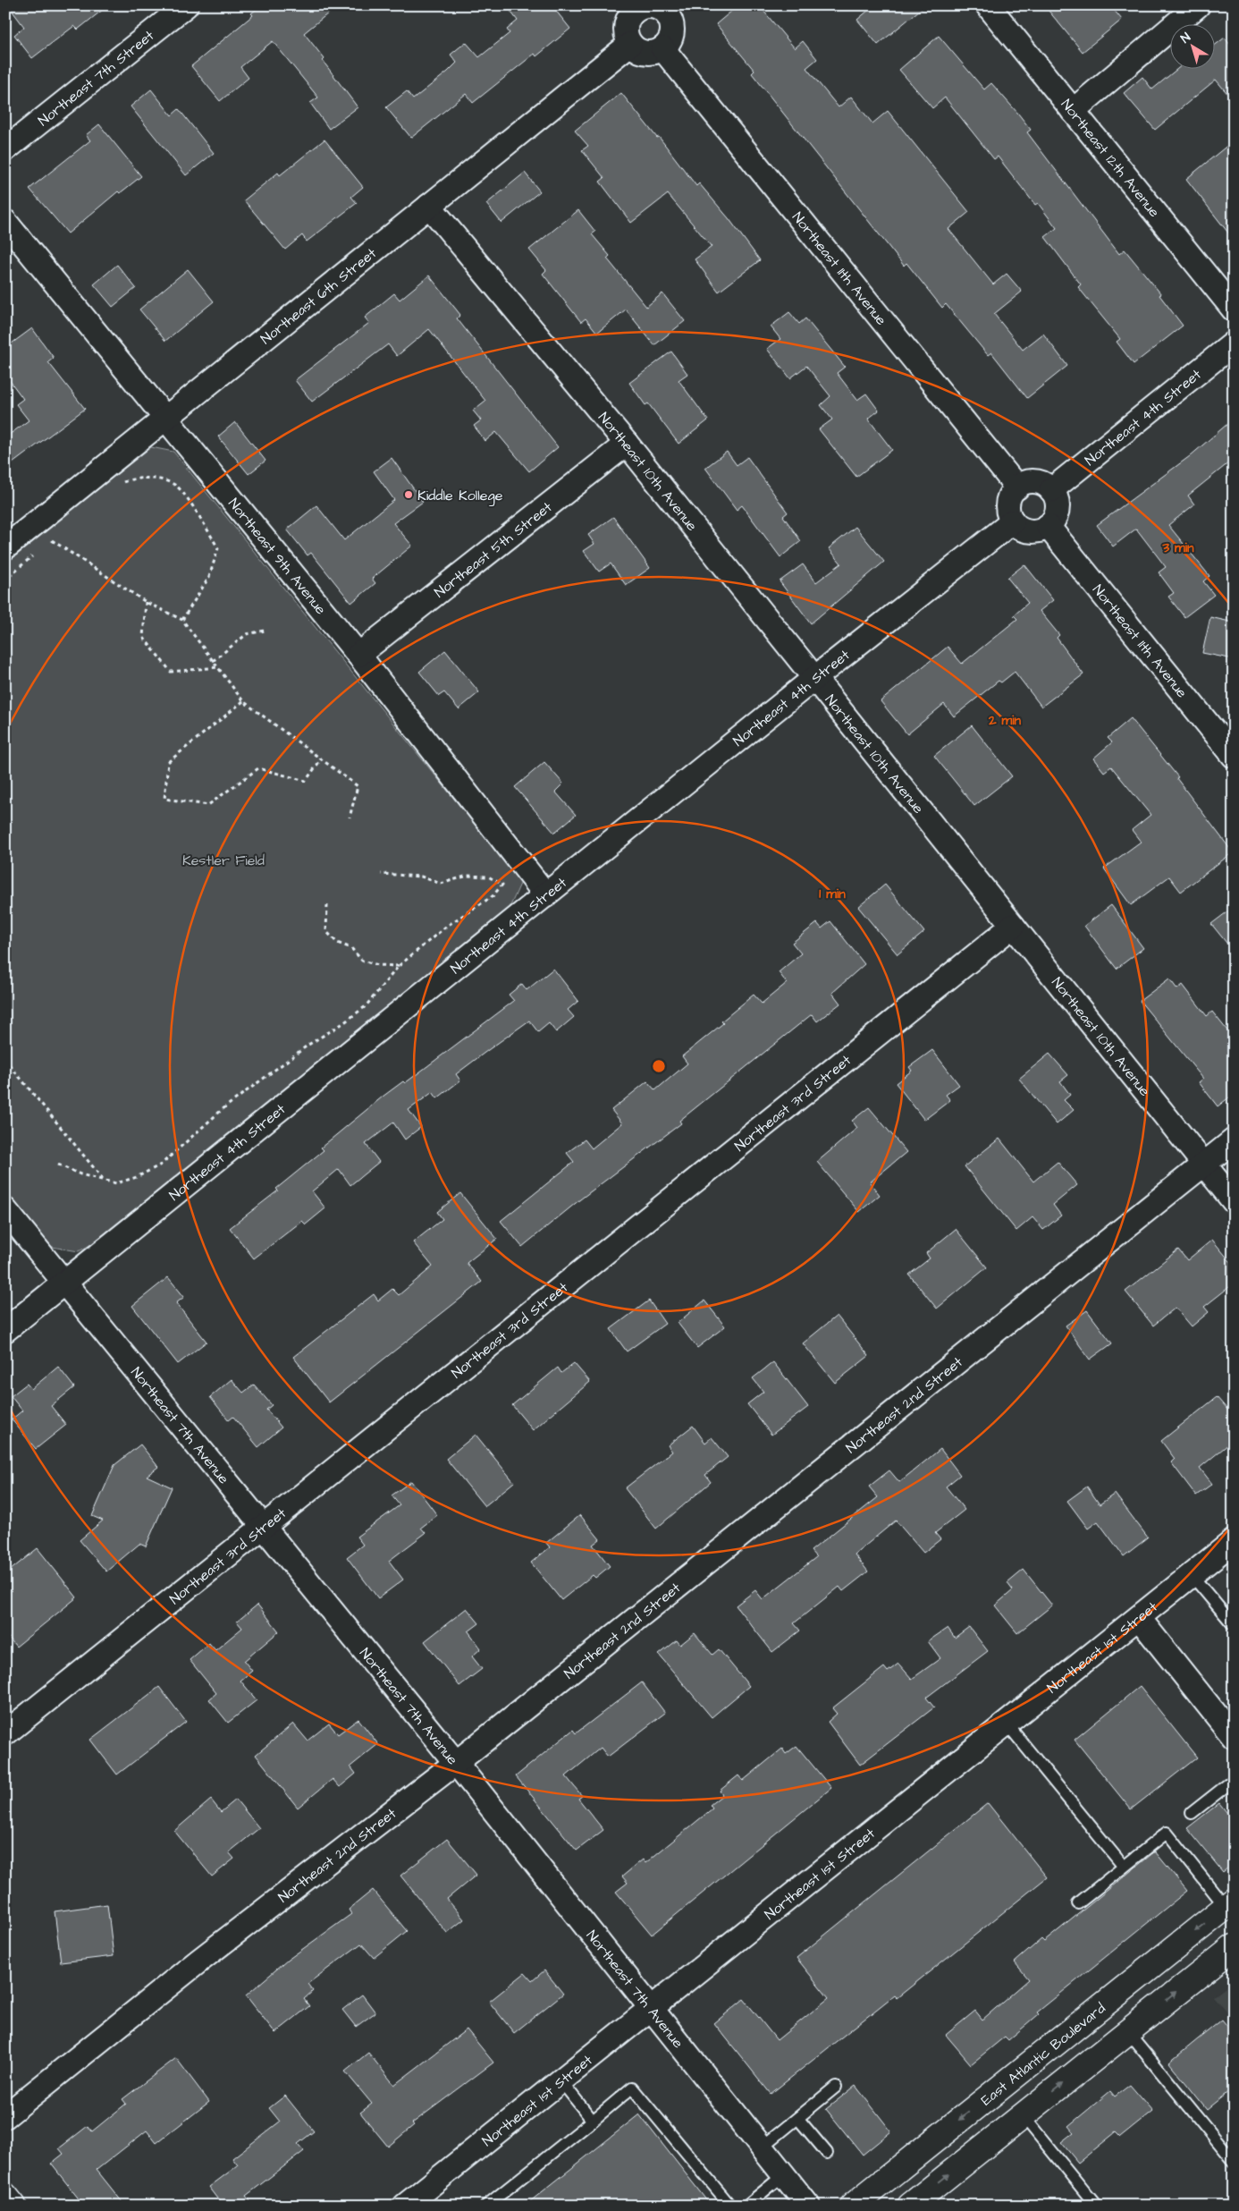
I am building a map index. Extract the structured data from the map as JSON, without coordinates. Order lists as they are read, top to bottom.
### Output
{
  "streets": {
    "main road": ["East Atlantic Boulevard"],
    "street": [
      "Northeast 7th Street",
      "Northeast 12th Avenue",
      "Northeast 11th Avenue",
      "Northeast 6th Street",
      "Northeast 4th Street",
      "Northeast 10th Avenue",
      "Northeast 5th Street",
      "Northeast 9th Avenue",
      "Northeast 3rd Street",
      "Northeast 2nd Street",
      "Northeast 7th Avenue",
      "Northeast 1st Street"
    ]
  },
  "crossings": [
    ["Northeast 11th Avenue", "Northeast 6th Street"],
    ["Northeast 11th Avenue", "Northeast 4th Street"],
    ["Northeast 6th Street", "Northeast 10th Avenue"],
    ["Northeast 6th Street", "Northeast 9th Avenue"],
    ["Northeast 4th Street", "Northeast 10th Avenue"],
    ["Northeast 4th Street", "Northeast 9th Avenue"],
    ["Northeast 4th Street", "Northeast 7th Avenue"],
    ["Northeast 10th Avenue", "Northeast 5th Street"],
    ["Northeast 10th Avenue", "Northeast 3rd Street"],
    ["Northeast 10th Avenue", "Northeast 2nd Street"],
    ["Northeast 5th Street", "Northeast 9th Avenue"],
    ["Northeast 3rd Street", "Northeast 7th Avenue"],
    ["Northeast 2nd Street", "Northeast 7th Avenue"],
    ["Northeast 7th Avenue", "Northeast 1st Street"]
  ],
  "parks": ["Kestler Field"],
  "places": ["Kiddle Kollege"],
  "north": "top left",
  "rings": ["3 min", "2 min", "1 min"]
}
